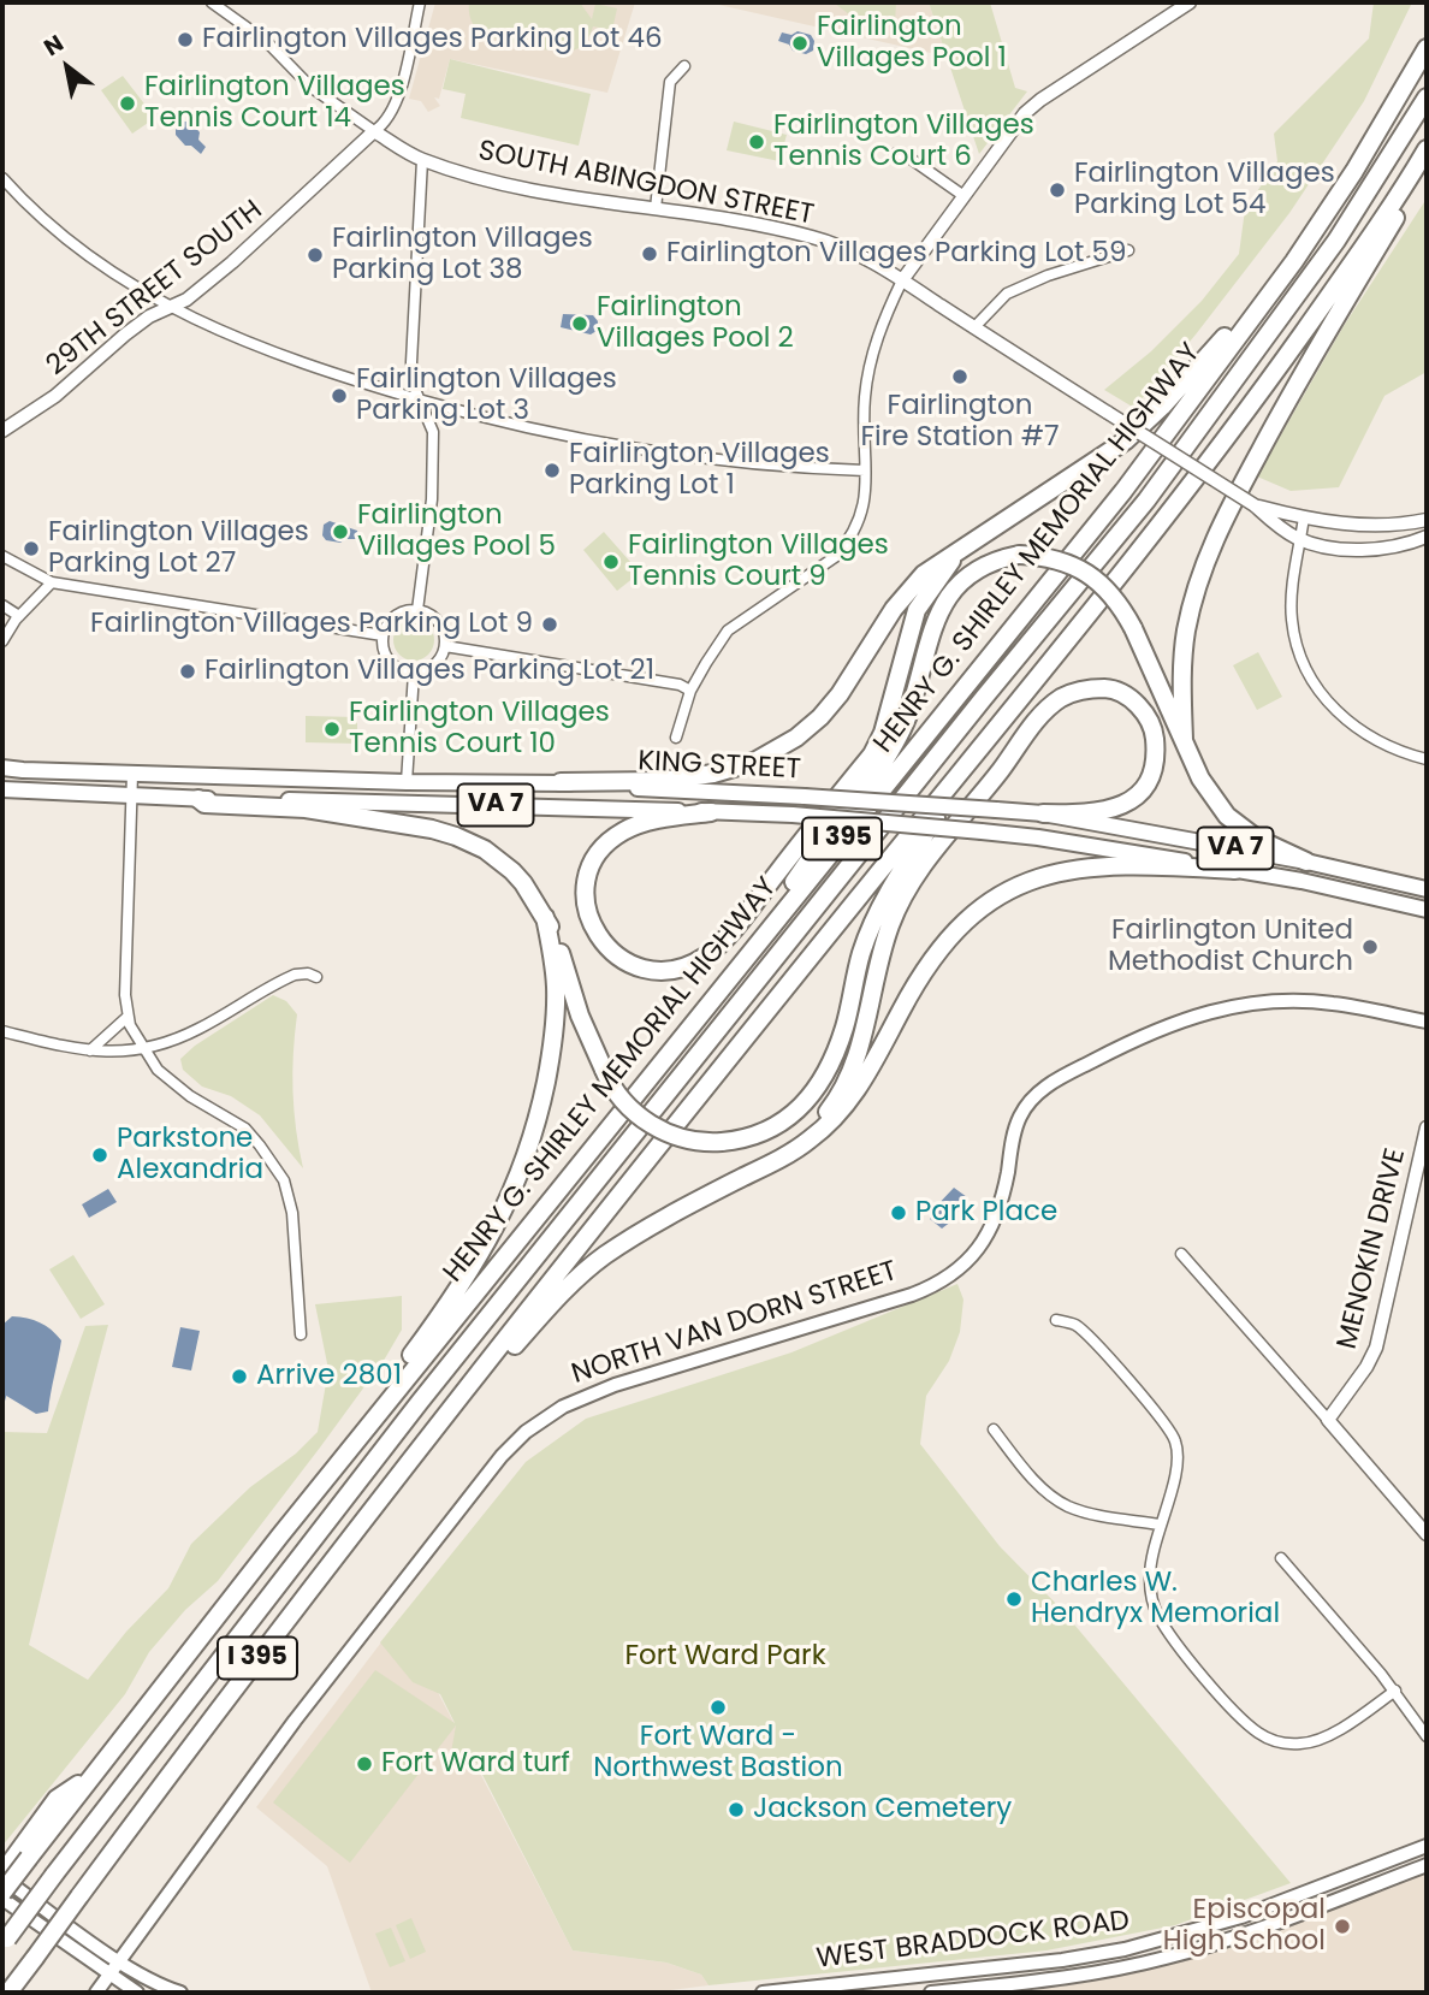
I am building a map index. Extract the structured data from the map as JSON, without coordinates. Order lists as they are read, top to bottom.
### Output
{
  "streets": {
    "highway": ["HENRY G. SHIRLEY MEMORIAL HIGHWAY", "I 395"],
    "main road": [
      "KING STREET",
      "VA 7",
      "NORTH VAN DORN STREET",
      "WEST BRADDOCK ROAD"
    ],
    "street": ["SOUTH ABINGDON STREET", "29TH STREET SOUTH", "MENOKIN DRIVE"]
  },
  "crossings": [
    ["SOUTH ABINGDON STREET", "29TH STREET SOUTH"]
  ],
  "parks": ["Fort Ward Park"],
  "places": [
    "Fairlington Villages Parking Lot 46",
    "Fairlington Villages Pool 1",
    "Fairlington Villages Tennis Court 14",
    "Fairlington Villages Tennis Court 6",
    "Fairlington Villages Parking Lot 54",
    "Fairlington Villages Parking Lot 59",
    "Fairlington Villages Parking Lot 38",
    "Fairlington Villages Pool 2",
    "Fairlington Fire Station #7",
    "Fairlington Villages Parking Lot 3",
    "Fairlington Villages Parking Lot 1",
    "Fairlington Villages Pool 5",
    "Fairlington Villages Parking Lot 27",
    "Fairlington Villages Tennis Court 9",
    "Fairlington Villages Parking Lot 9",
    "Fairlington Villages Parking Lot 21",
    "Fairlington Villages Tennis Court 10",
    "Fairlington United Methodist Church",
    "Parkstone Alexandria",
    "Park Place",
    "Arrive 2801",
    "Charles W. Hendryx Memorial",
    "Fort Ward - Northwest Bastion",
    "Fort Ward turf",
    "Jackson Cemetery",
    "Episcopal High School"
  ],
  "north": "top left"
}
